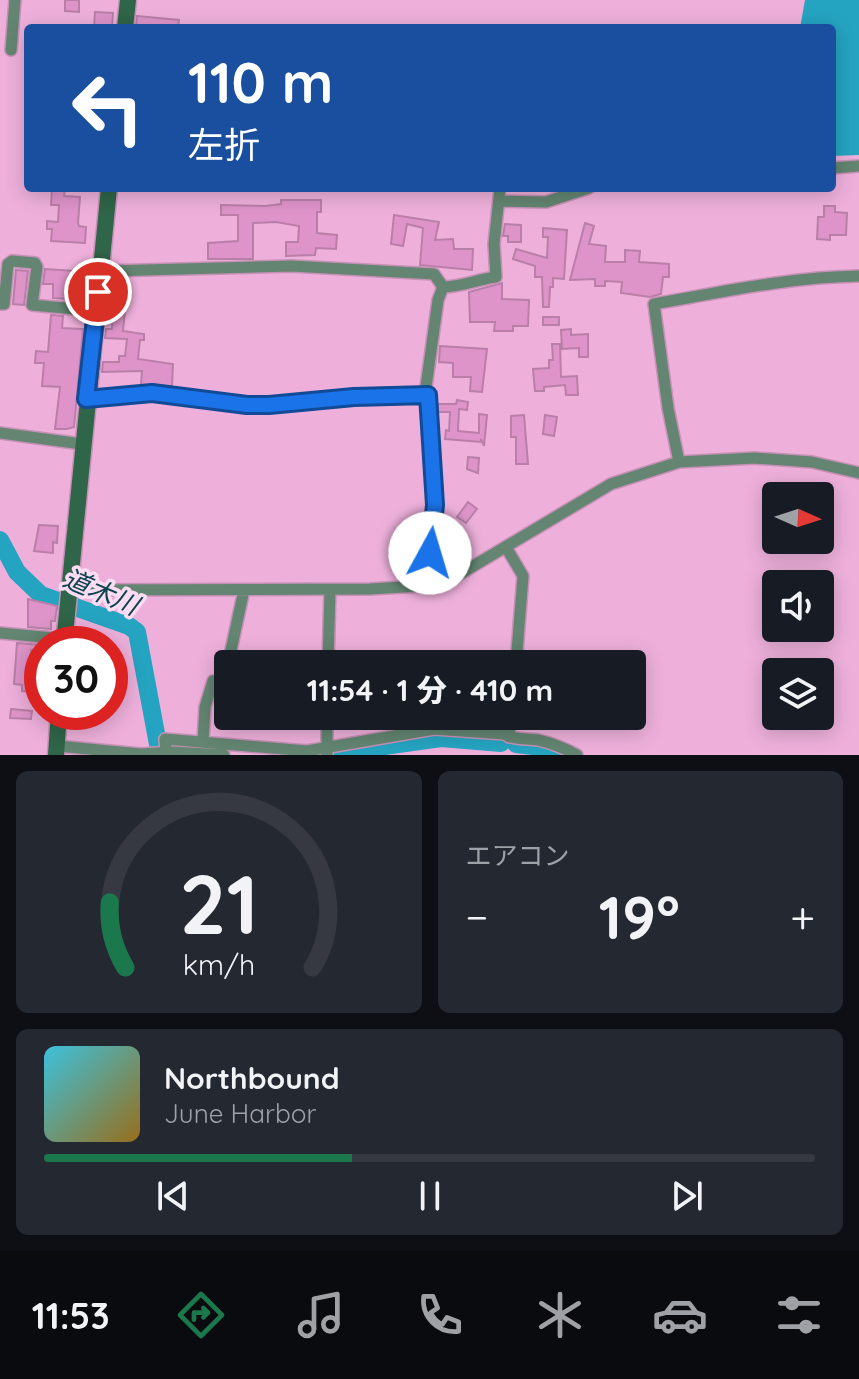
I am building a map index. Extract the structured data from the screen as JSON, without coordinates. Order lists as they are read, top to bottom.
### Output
{
  "water": ["道木川"],
  "north": "right",
  "page": {
    "turn": ["110 m", "左折"],
    "limit": "30",
    "trip": "11:54 · 1 分 · 410 m",
    "tile": "エアコン",
    "heat": ["−", "19°", "+"],
    "song": ["Northbound", "June Harbor"],
    "tabs": "11:53",
    "gauge": ["21", "km/h"]
  }
}
